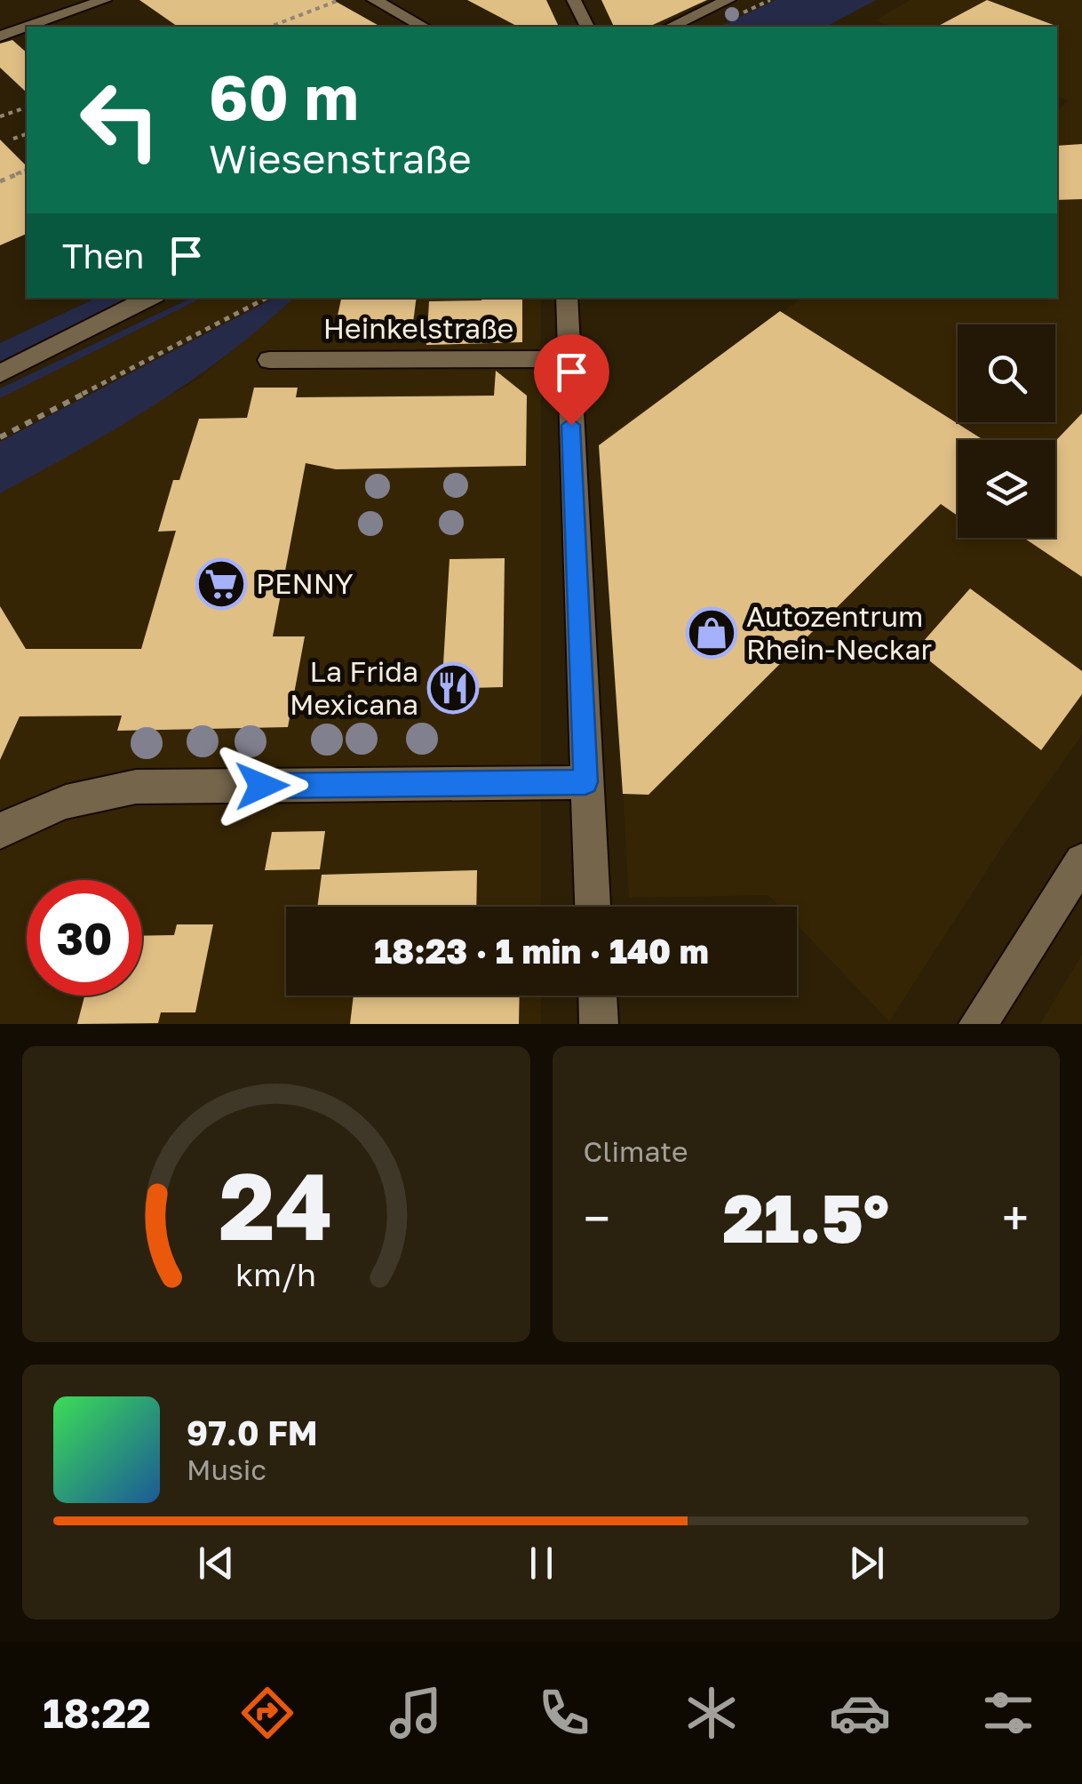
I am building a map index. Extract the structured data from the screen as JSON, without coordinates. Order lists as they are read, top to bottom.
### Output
{
  "streets": {
    "street": ["Heinkelstraße"]
  },
  "places": {
    "supermarket": ["PENNY"],
    "shop": ["Autozentrum Rhein-Neckar"],
    "restaurant": ["La Frida Mexicana"]
  },
  "page": {
    "turn": ["60 m", "Wiesenstraße"],
    "then": "Then",
    "limit": "30",
    "trip": "18:23 · 1 min · 140 m",
    "tile": "Climate",
    "heat": ["−", "21.5°", "+"],
    "song": ["97.0 FM", "Music"],
    "tabs": "18:22",
    "gauge": ["24", "km/h"]
  }
}
